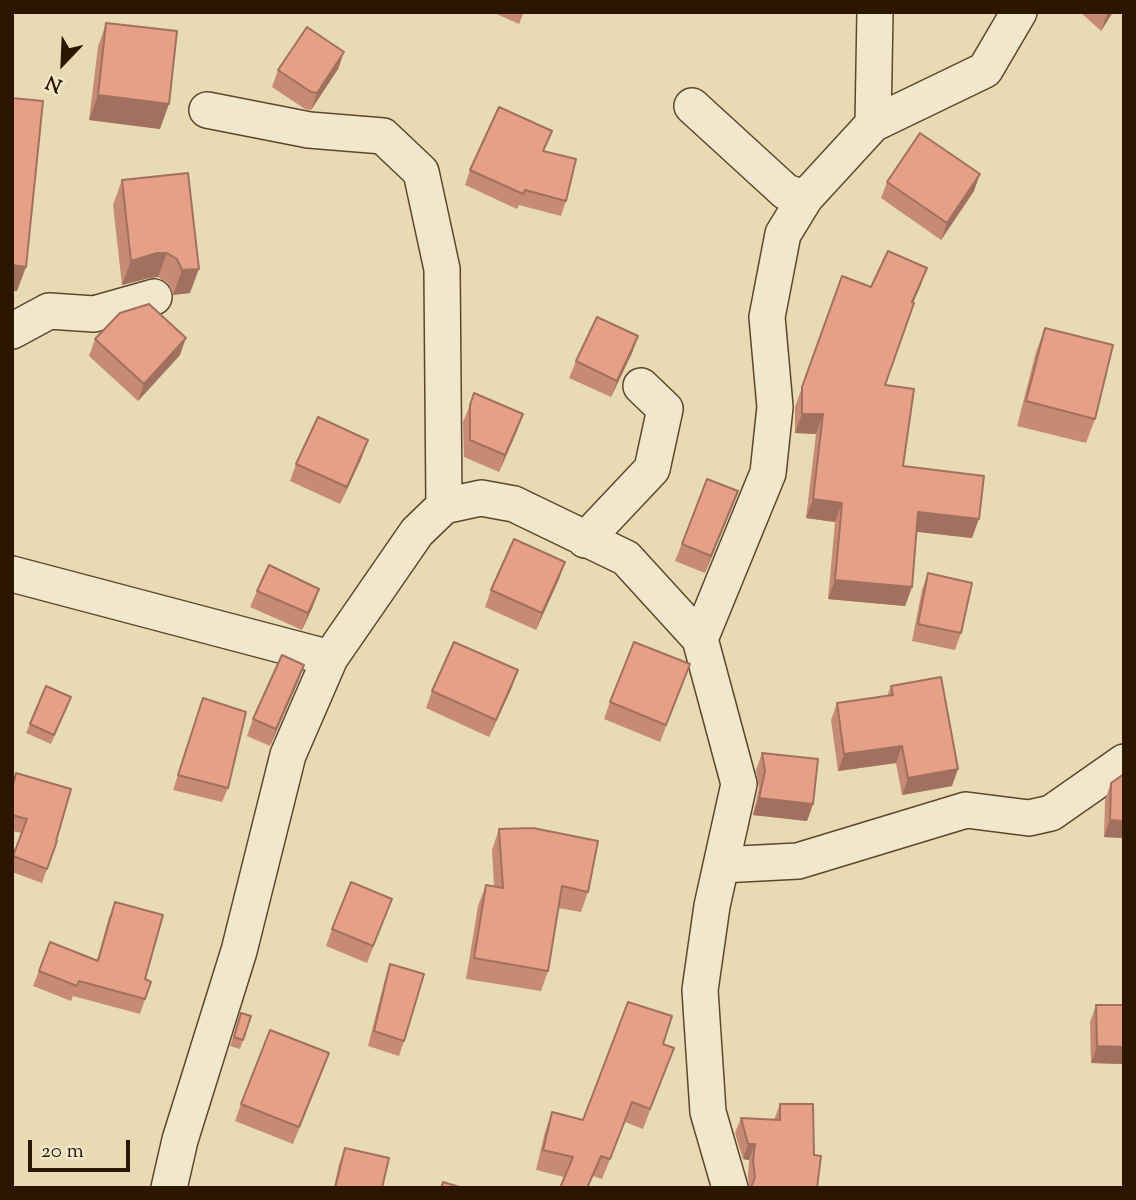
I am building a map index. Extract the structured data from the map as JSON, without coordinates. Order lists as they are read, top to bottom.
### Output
{
  "scale_bar": "20 m",
  "north": "bottom left"
}
